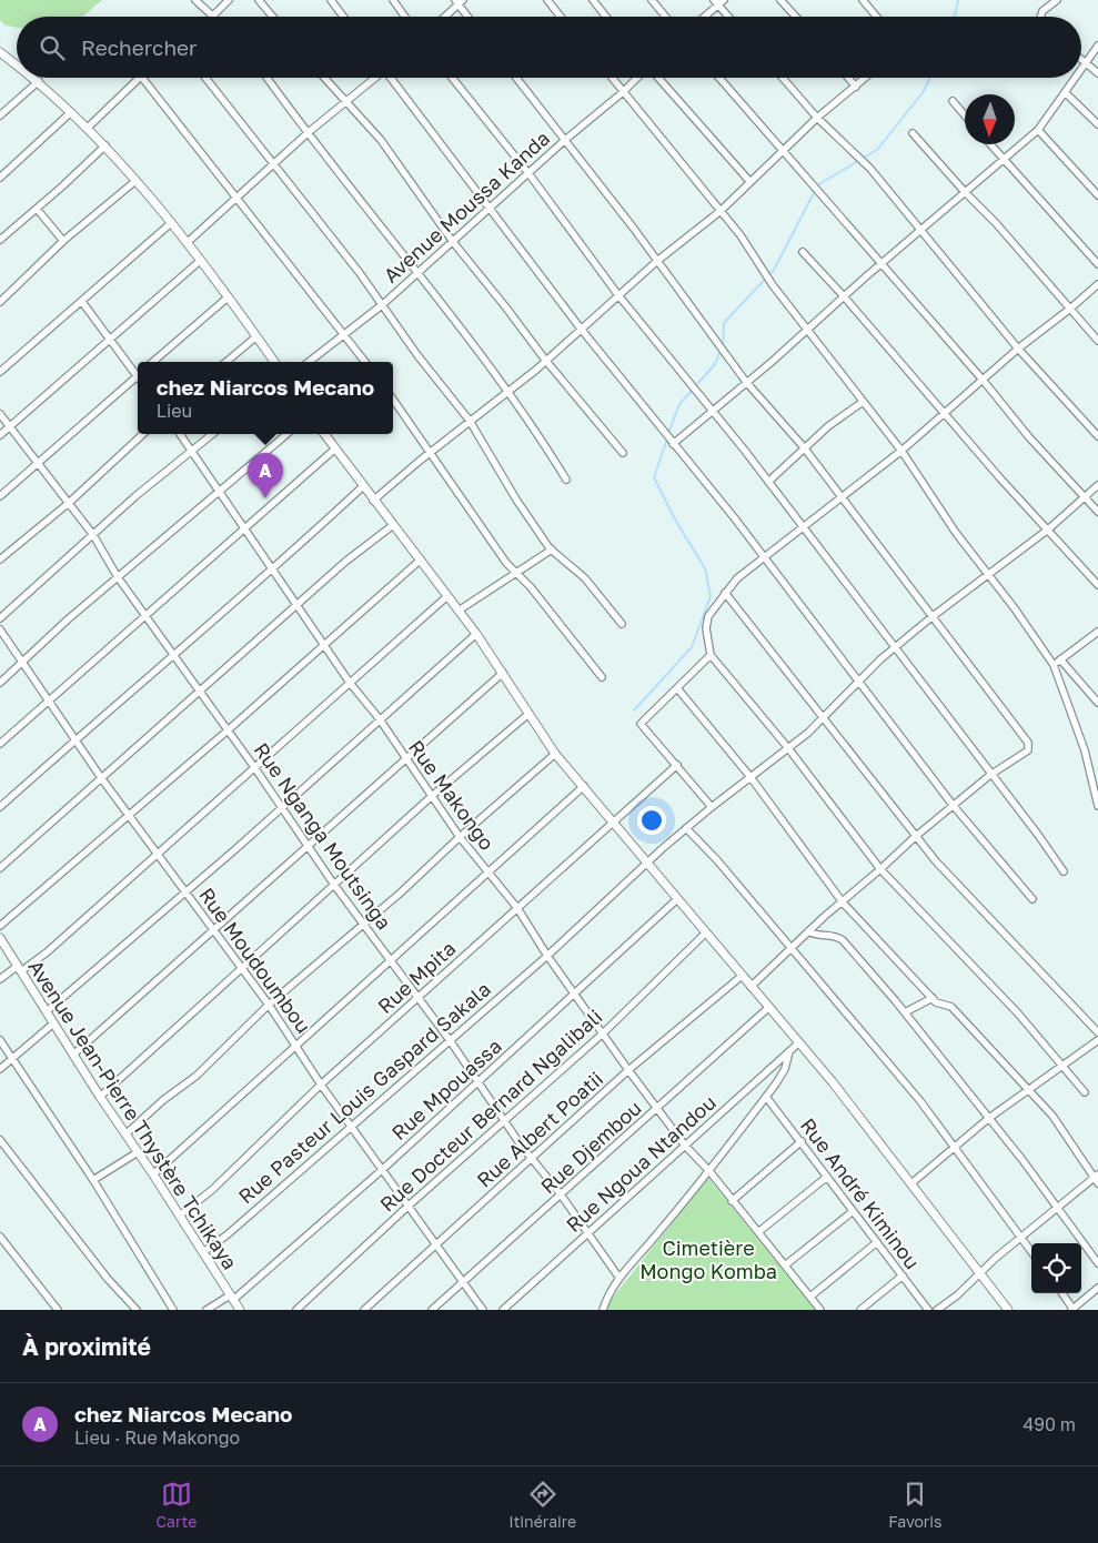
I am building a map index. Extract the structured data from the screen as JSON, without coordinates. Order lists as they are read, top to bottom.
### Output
{
  "streets": {
    "street": [
      "Avenue Moussa Kanda",
      "Rue Makongo",
      "Rue Nganga Moutsinga",
      "Rue Moudoumbou",
      "Rue Mpita",
      "Rue Mpouassa",
      "Rue Pasteur Louis Gaspard Sakala",
      "Rue Docteur Bernard Ngalibali",
      "Avenue Jean-Pierre Thystère Tchikaya",
      "Rue Albert Poatii",
      "Rue Djembou",
      "Rue Ngoua Ntandou",
      "Rue André Kiminou"
    ]
  },
  "crossings": [
    ["Rue Makongo", "Rue Mpita"],
    ["Rue Makongo", "Rue Mpouassa"],
    ["Rue Makongo", "Rue Pasteur Louis Gaspard Sakala"],
    ["Rue Makongo", "Rue Docteur Bernard Ngalibali"],
    ["Rue Makongo", "Rue Albert Poatii"],
    ["Rue Makongo", "Rue Djembou"],
    ["Rue Makongo", "Rue Ngoua Ntandou"],
    ["Rue Nganga Moutsinga", "Rue Mpita"],
    ["Rue Nganga Moutsinga", "Rue Mpouassa"],
    ["Rue Nganga Moutsinga", "Rue Pasteur Louis Gaspard Sakala"],
    ["Rue Nganga Moutsinga", "Rue Docteur Bernard Ngalibali"],
    ["Rue Nganga Moutsinga", "Rue Albert Poatii"],
    ["Rue Nganga Moutsinga", "Rue Djembou"],
    ["Rue Nganga Moutsinga", "Rue Ngoua Ntandou"],
    ["Rue Moudoumbou", "Rue Mpita"],
    ["Rue Moudoumbou", "Rue Mpouassa"],
    ["Rue Moudoumbou", "Rue Pasteur Louis Gaspard Sakala"],
    ["Rue Moudoumbou", "Rue Docteur Bernard Ngalibali"],
    ["Rue Moudoumbou", "Rue Albert Poatii"],
    ["Rue Moudoumbou", "Rue Djembou"],
    ["Rue Mpita", "Avenue Jean-Pierre Thystère Tchikaya"],
    ["Rue Mpouassa", "Avenue Jean-Pierre Thystère Tchikaya"],
    ["Rue Pasteur Louis Gaspard Sakala", "Avenue Jean-Pierre Thystère Tchikaya"]
  ],
  "parks": ["Cimetière Mongo Komba"],
  "north": "bottom",
  "page": {
    "search": "Rechercher",
    "popup": ["chez Niarcos Mecano", "Lieu"],
    "pins": "A",
    "heading": "À proximité",
    "list": [
      {
        "mark": "A",
        "name": "chez Niarcos Mecano",
        "note": "Lieu · Rue Makongo",
        "value": "490 m"
      }
    ],
    "nav": ["Carte", "Itinéraire", "Favoris"]
  }
}
